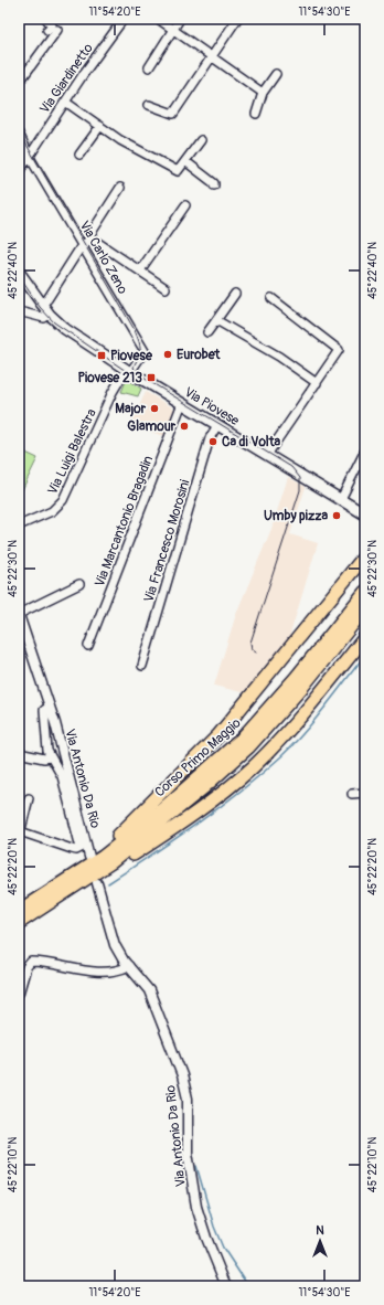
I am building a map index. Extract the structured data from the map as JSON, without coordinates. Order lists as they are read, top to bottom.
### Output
{
  "streets": {
    "highway": ["Corso Primo Maggio"],
    "main road": ["Via Piovese"],
    "street": [
      "Via Giardinetto",
      "Via Carlo Zeno",
      "Via Luigi Balestra",
      "Via Marcantonio Bragadin",
      "Via Francesco Morosini",
      "Via Antonio Da Rio"
    ]
  },
  "crossings": [
    ["Via Giardinetto", "Via Carlo Zeno"],
    ["Via Carlo Zeno", "Via Piovese"],
    ["Via Carlo Zeno", "Via Luigi Balestra"],
    ["Via Piovese", "Via Luigi Balestra"],
    ["Via Piovese", "Via Marcantonio Bragadin"],
    ["Via Piovese", "Via Francesco Morosini"]
  ],
  "places": {
    "other": [
      "Eurobet",
      "Major",
      "Glamour",
      "Ca di Volta",
      "Umby pizza"
    ],
    "transit": ["Piovese", "Piovese 213"]
  },
  "north": "top",
  "coordinates": [
    "11°54'20\"E",
    "11°54'30\"E",
    "45°22'40\"N",
    "45°22'30\"N",
    "45°22'20\"N",
    "45°22'10\"N"
  ]
}
